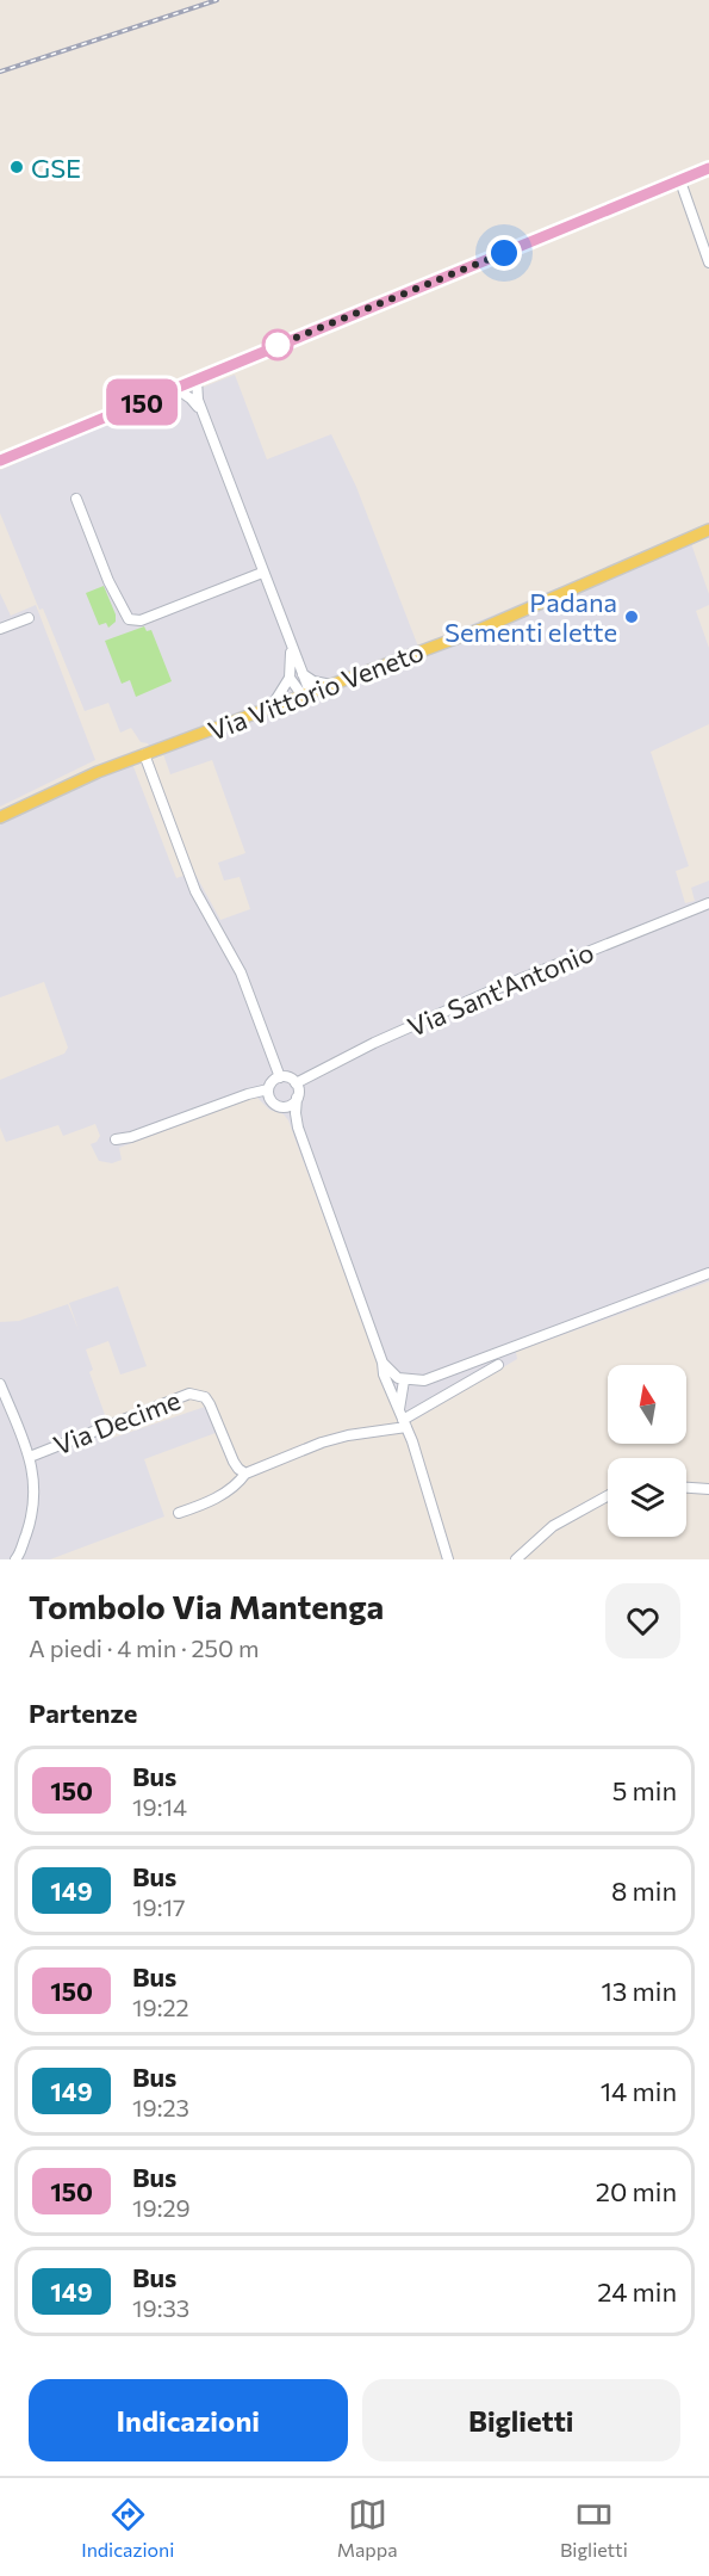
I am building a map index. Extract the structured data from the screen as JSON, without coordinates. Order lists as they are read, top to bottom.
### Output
{
  "streets": {
    "main road": ["Via Vittorio Veneto"],
    "street": ["Via Sant'Antonio", "Via Decime"]
  },
  "places": ["GSE", "Padana Sementi elette"],
  "lines": ["bus line 150"],
  "north": "top",
  "page": {
    "on_map": "150",
    "heading": [
      ["Tombolo Via Mantenga", "A piedi · 4 min · 250 m"],
      "Partenze"
    ],
    "list": [
      {
        "mark": "150",
        "name": "Bus",
        "note": "19:14",
        "value": "5 min"
      },
      {
        "mark": "149",
        "name": "Bus",
        "note": "19:17",
        "value": "8 min"
      },
      {
        "mark": "150",
        "name": "Bus",
        "note": "19:22",
        "value": "13 min"
      },
      {
        "mark": "149",
        "name": "Bus",
        "note": "19:23",
        "value": "14 min"
      },
      {
        "mark": "150",
        "name": "Bus",
        "note": "19:29",
        "value": "20 min"
      },
      {
        "mark": "149",
        "name": "Bus",
        "note": "19:33",
        "value": "24 min"
      }
    ],
    "buttons": ["Indicazioni", "Biglietti"],
    "tabs": ["Indicazioni", "Mappa", "Biglietti"]
  }
}
